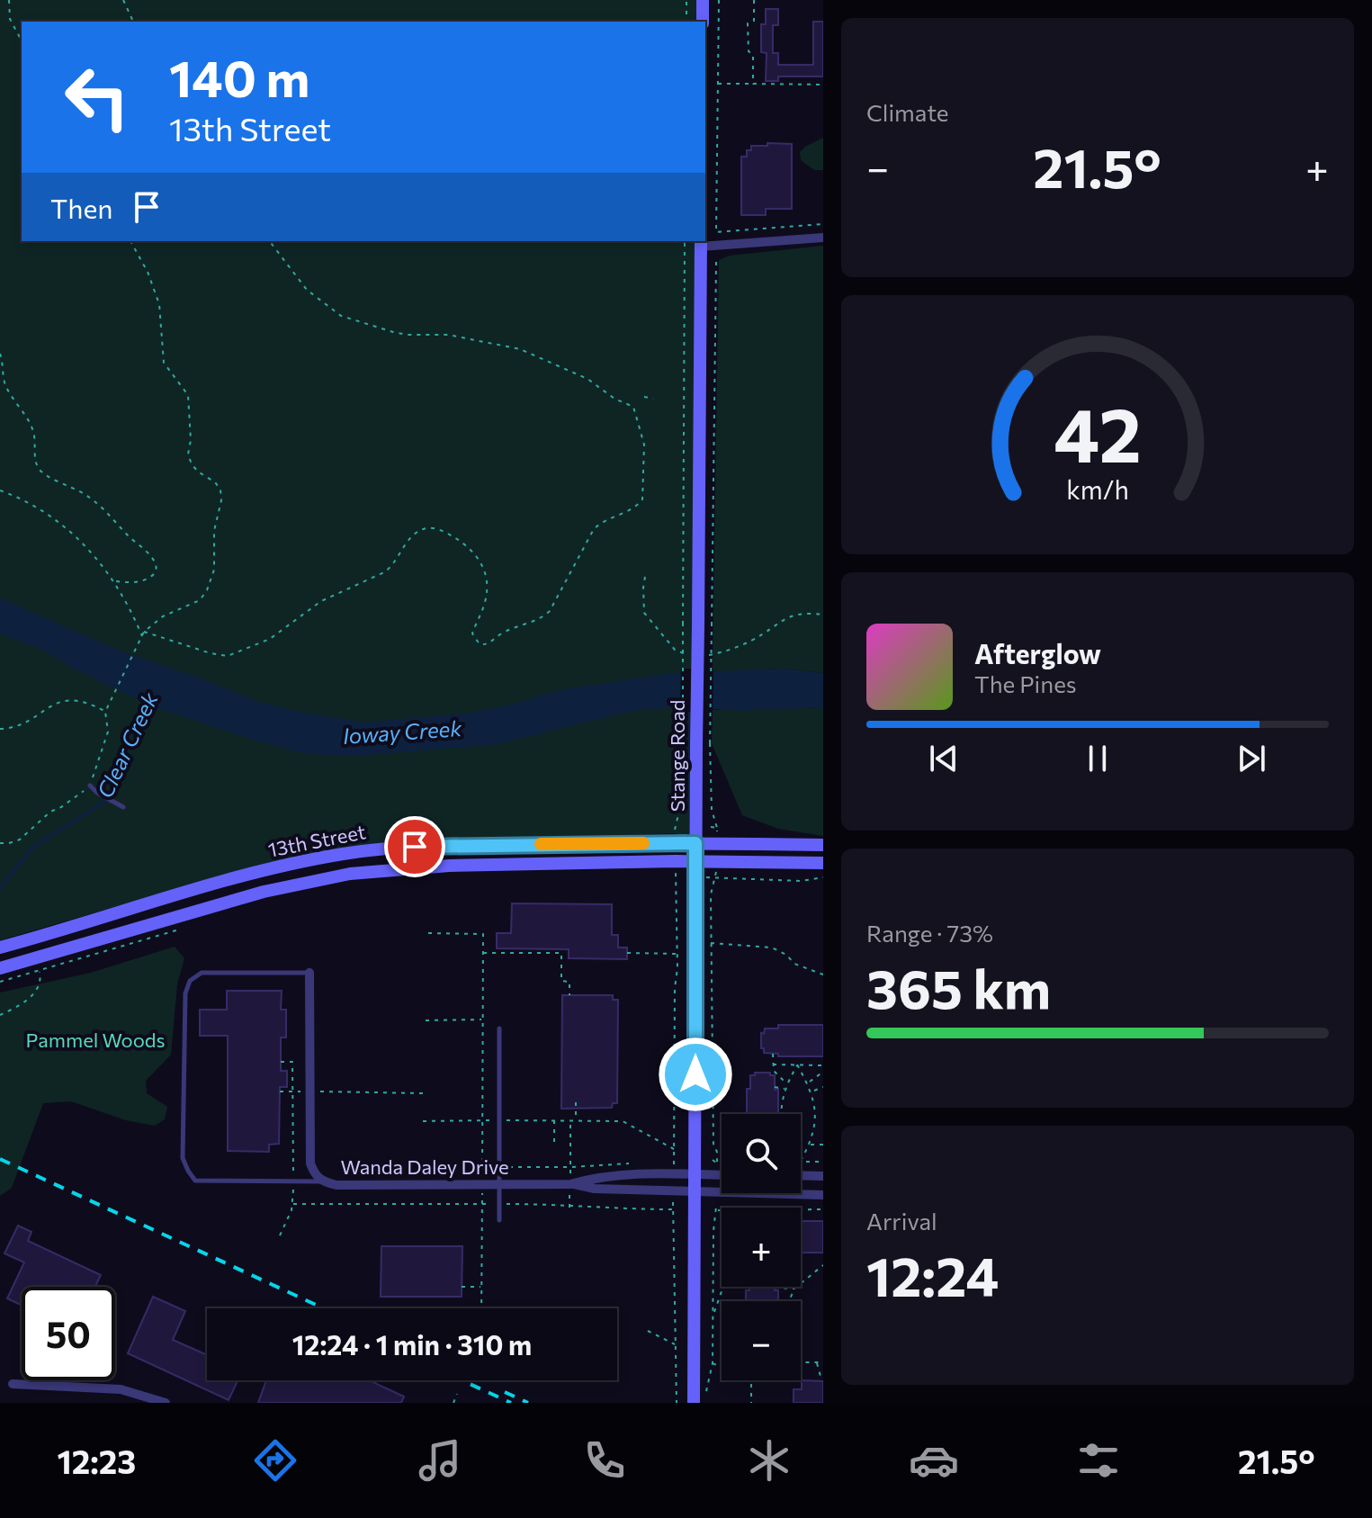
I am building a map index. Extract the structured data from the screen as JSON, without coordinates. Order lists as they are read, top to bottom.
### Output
{
  "streets": {
    "main road": ["Stange Road", "13th Street"],
    "street": ["Wanda Daley Drive"]
  },
  "crossings": [
    ["Stange Road", "13th Street"],
    ["Stange Road", "Wanda Daley Drive"]
  ],
  "water": ["Ioway Creek", "Clear Creek"],
  "parks": ["Pammel Woods"],
  "page": {
    "tile": [
      "Climate",
      ["Range · 73%", "365 km"],
      ["Arrival", "12:24"]
    ],
    "turn": ["140 m", "13th Street"],
    "heat": ["−", "21.5°", "+"],
    "then": "Then",
    "song": ["Afterglow", "The Pines"],
    "map_buttons": ["+", "−"],
    "limit": "50",
    "trip": "12:24 · 1 min · 310 m",
    "tabs": ["12:23", "21.5°"],
    "gauge": ["42", "km/h"]
  }
}
